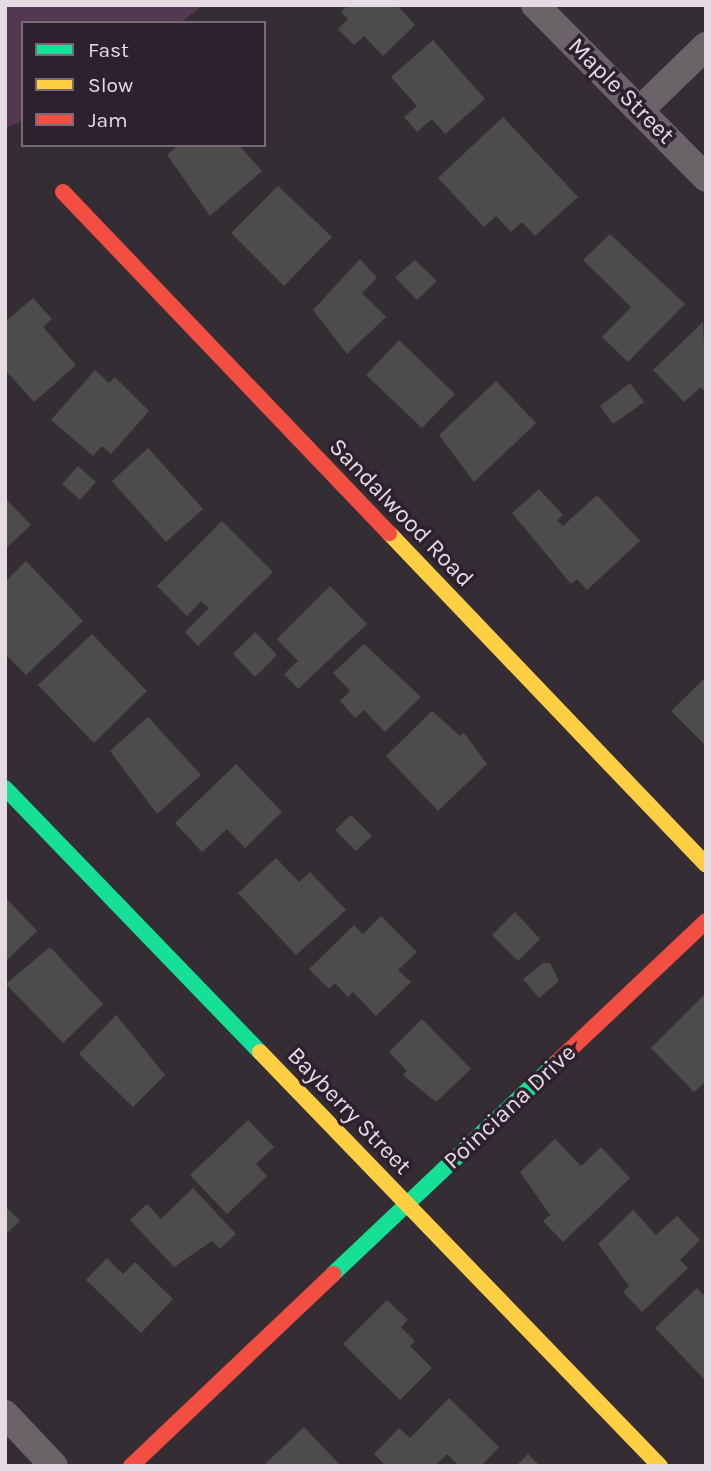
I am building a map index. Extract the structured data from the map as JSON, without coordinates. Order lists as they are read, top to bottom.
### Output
{
  "streets": {
    "street": [
      "Maple Street",
      "Sandalwood Road",
      "Poinciana Drive",
      "Bayberry Street"
    ]
  },
  "crossings": [
    ["Poinciana Drive", "Bayberry Street"]
  ],
  "legend": ["Fast", "Slow", "Jam"]
}
